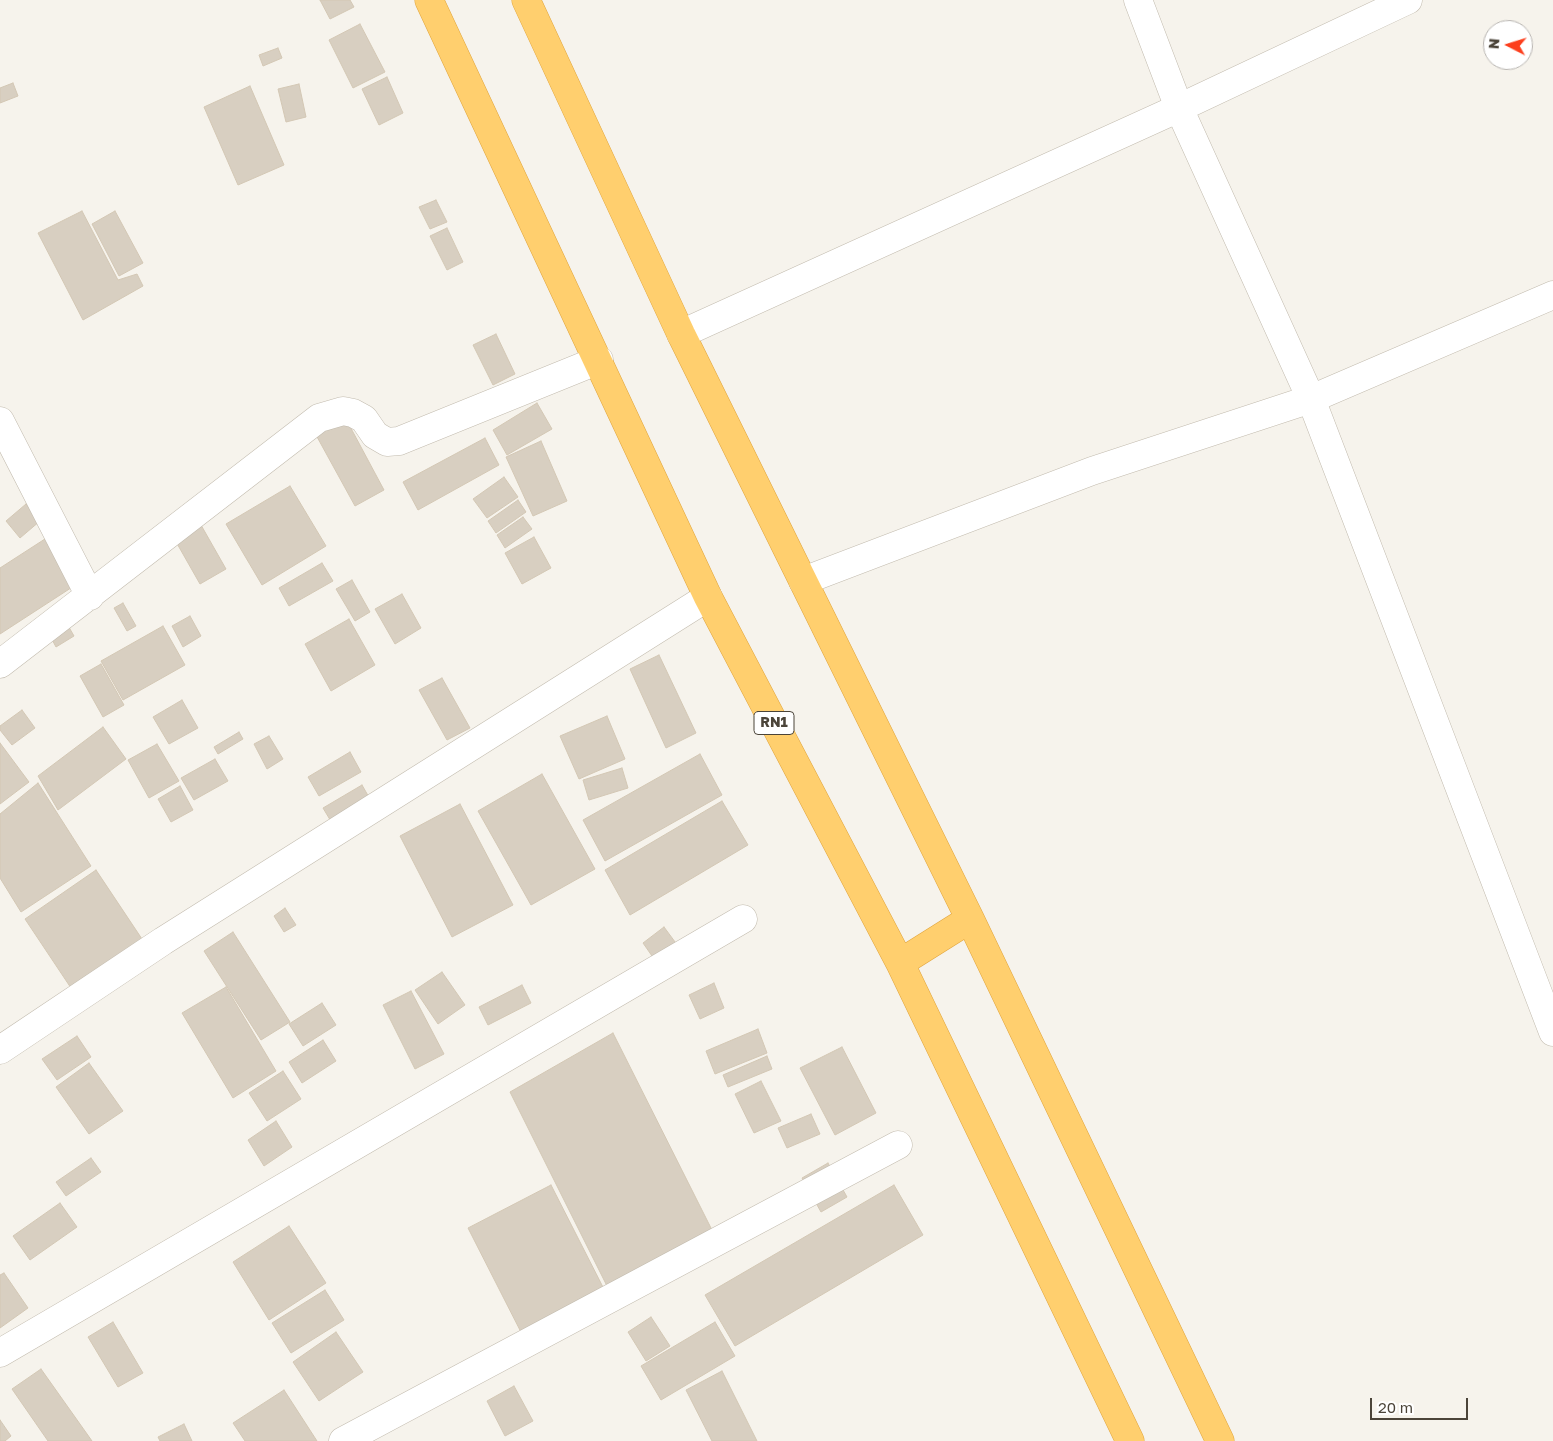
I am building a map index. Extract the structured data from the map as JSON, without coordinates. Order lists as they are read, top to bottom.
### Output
{
  "streets": {
    "highway": ["RN1"]
  },
  "scale_bar": "20 m",
  "north": "left"
}
